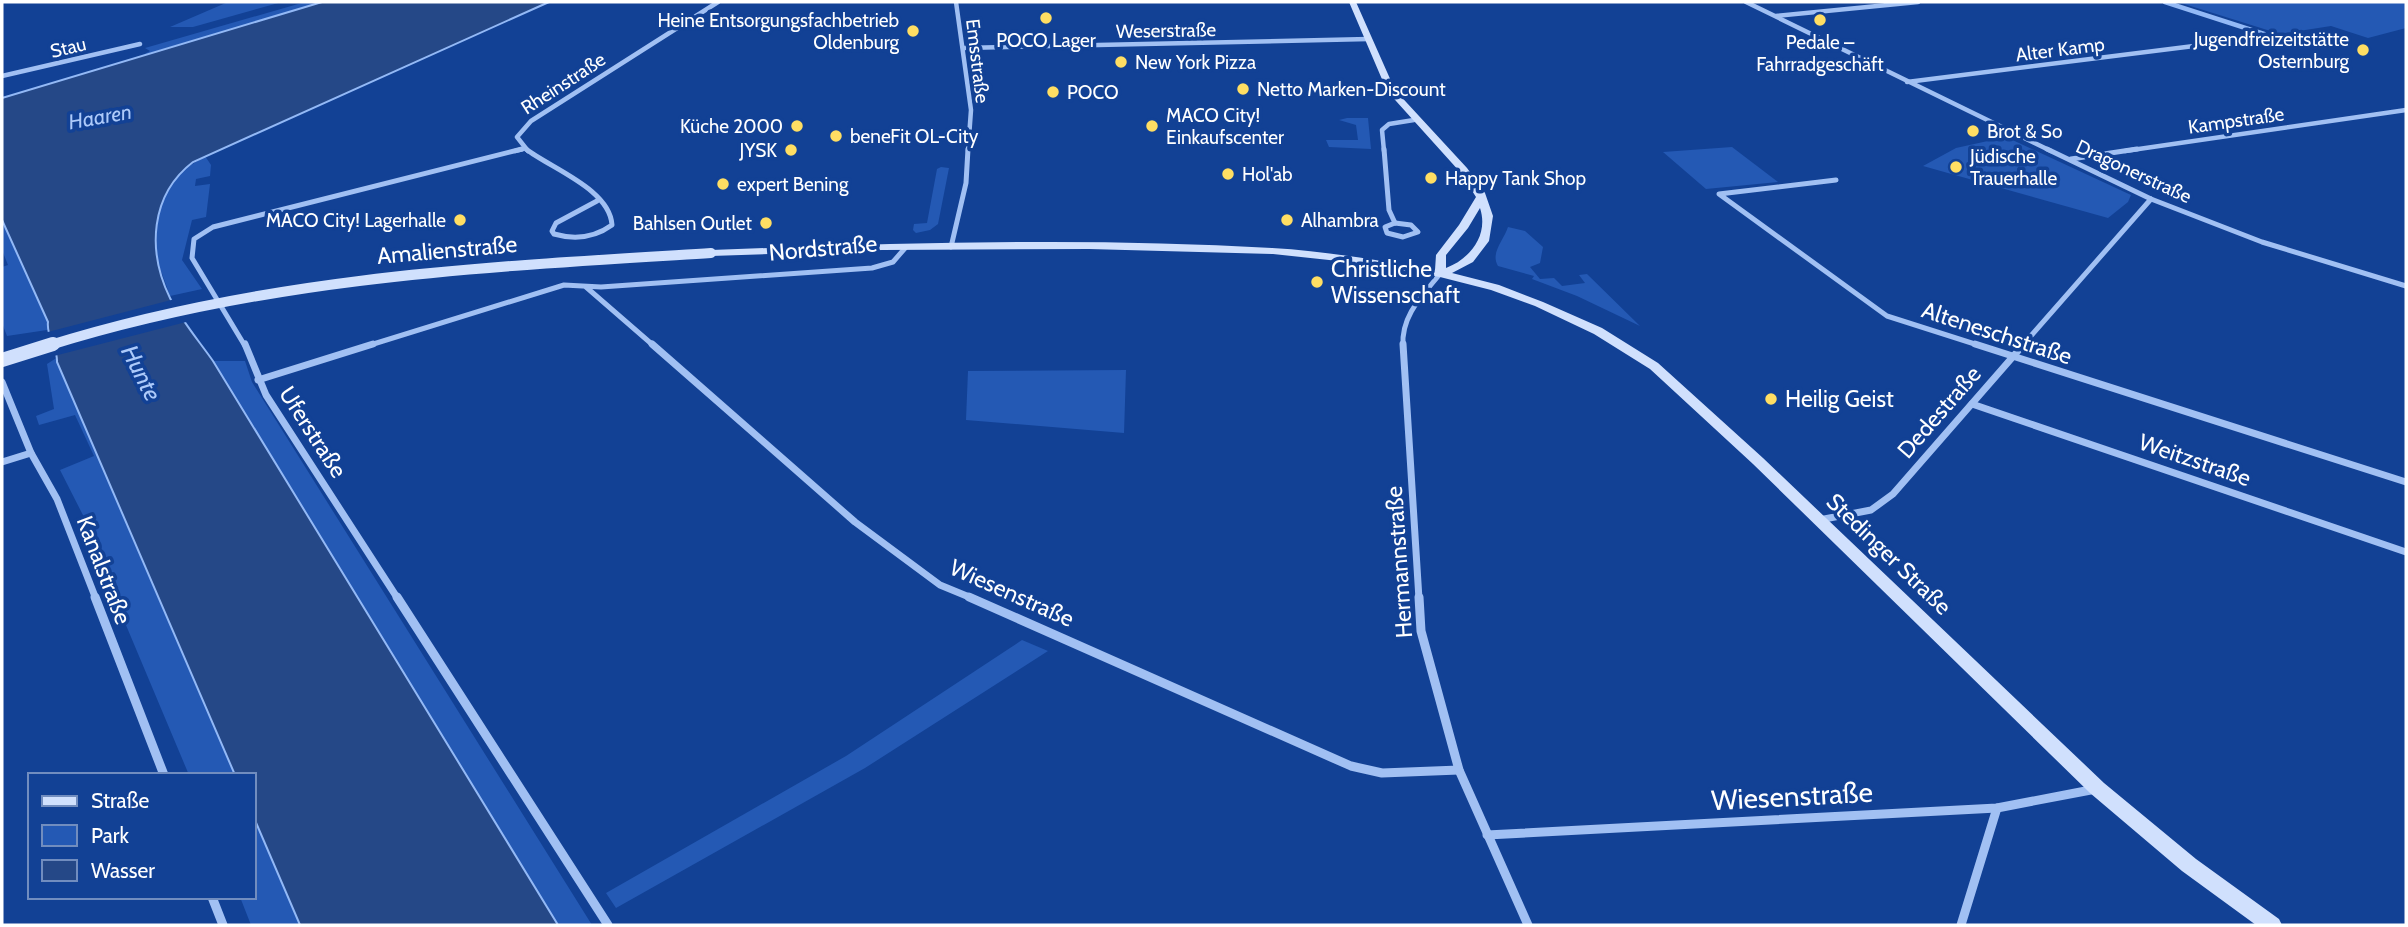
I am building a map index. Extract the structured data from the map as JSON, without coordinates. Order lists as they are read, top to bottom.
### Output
{
  "streets": {
    "main road": ["Nordstraße", "Amalienstraße", "Stedinger Straße"],
    "street": [
      "Weserstraße",
      "Stau",
      "Alter Kamp",
      "Emsstraße",
      "Rheinstraße",
      "Kampstraße",
      "Dragonerstraße",
      "Alteneschstraße",
      "Dedestraße",
      "Uferstraße",
      "Weitzstraße",
      "Hermannstraße",
      "Kanalstraße",
      "Wiesenstraße"
    ]
  },
  "crossings": [
    ["Weserstraße", "Emsstraße"],
    ["Alter Kamp", "Dragonerstraße"],
    ["Emsstraße", "Nordstraße"],
    ["Rheinstraße", "Uferstraße"],
    ["Kampstraße", "Dragonerstraße"],
    ["Dragonerstraße", "Dedestraße"],
    ["Nordstraße", "Amalienstraße"],
    ["Nordstraße", "Uferstraße"],
    ["Nordstraße", "Stedinger Straße"],
    ["Nordstraße", "Hermannstraße"],
    ["Nordstraße", "Wiesenstraße"],
    ["Alteneschstraße", "Dedestraße"],
    ["Dedestraße", "Weitzstraße"],
    ["Dedestraße", "Stedinger Straße"],
    ["Stedinger Straße", "Hermannstraße"],
    ["Stedinger Straße", "Wiesenstraße"],
    ["Hermannstraße", "Wiesenstraße"]
  ],
  "water": ["Haaren", "Hunte"],
  "places": [
    "POCO Lager",
    "Pedale – Fahrradgeschäft",
    "Heine Entsorgungsfachbetrieb Oldenburg",
    "Jugendfreizeitstätte Osternburg",
    "New York Pizza",
    "Netto Marken-Discount",
    "POCO",
    "Küche 2000",
    "MACO City! Einkaufscenter",
    "Brot & So",
    "beneFit OL-City",
    "JYSK",
    "Jüdische Trauerhalle",
    "Hol'ab",
    "Happy Tank Shop",
    "expert Bening",
    "MACO City! Lagerhalle",
    "Alhambra",
    "Bahlsen Outlet",
    "Christliche Wissenschaft",
    "Heilig Geist"
  ],
  "legend": ["Straße", "Park", "Wasser"]
}
